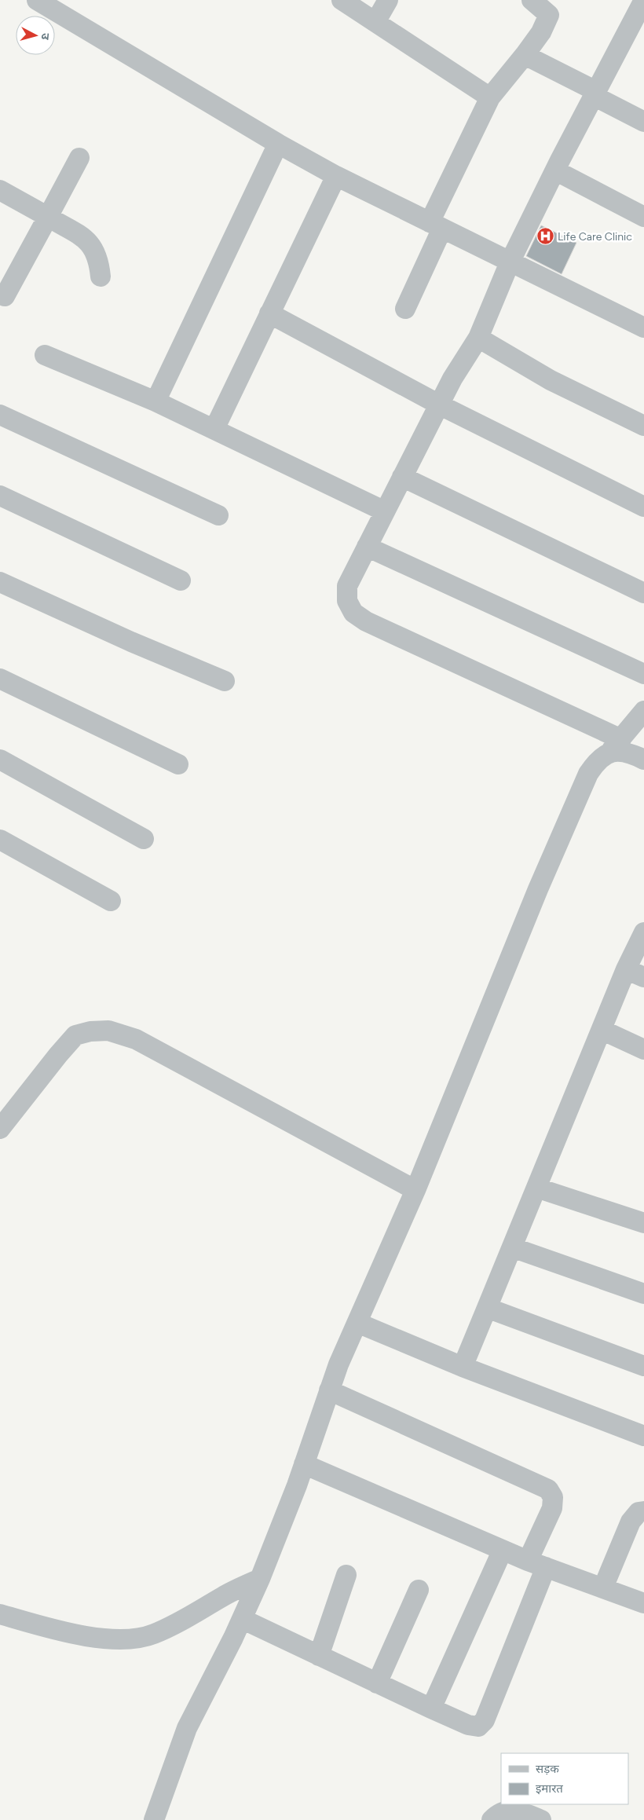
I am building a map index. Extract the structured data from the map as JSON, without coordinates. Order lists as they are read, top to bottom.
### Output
{
  "places": {
    "hospital": ["Life Care Clinic"]
  },
  "legend": ["सड़क", "इमारत"],
  "north": "right"
}
